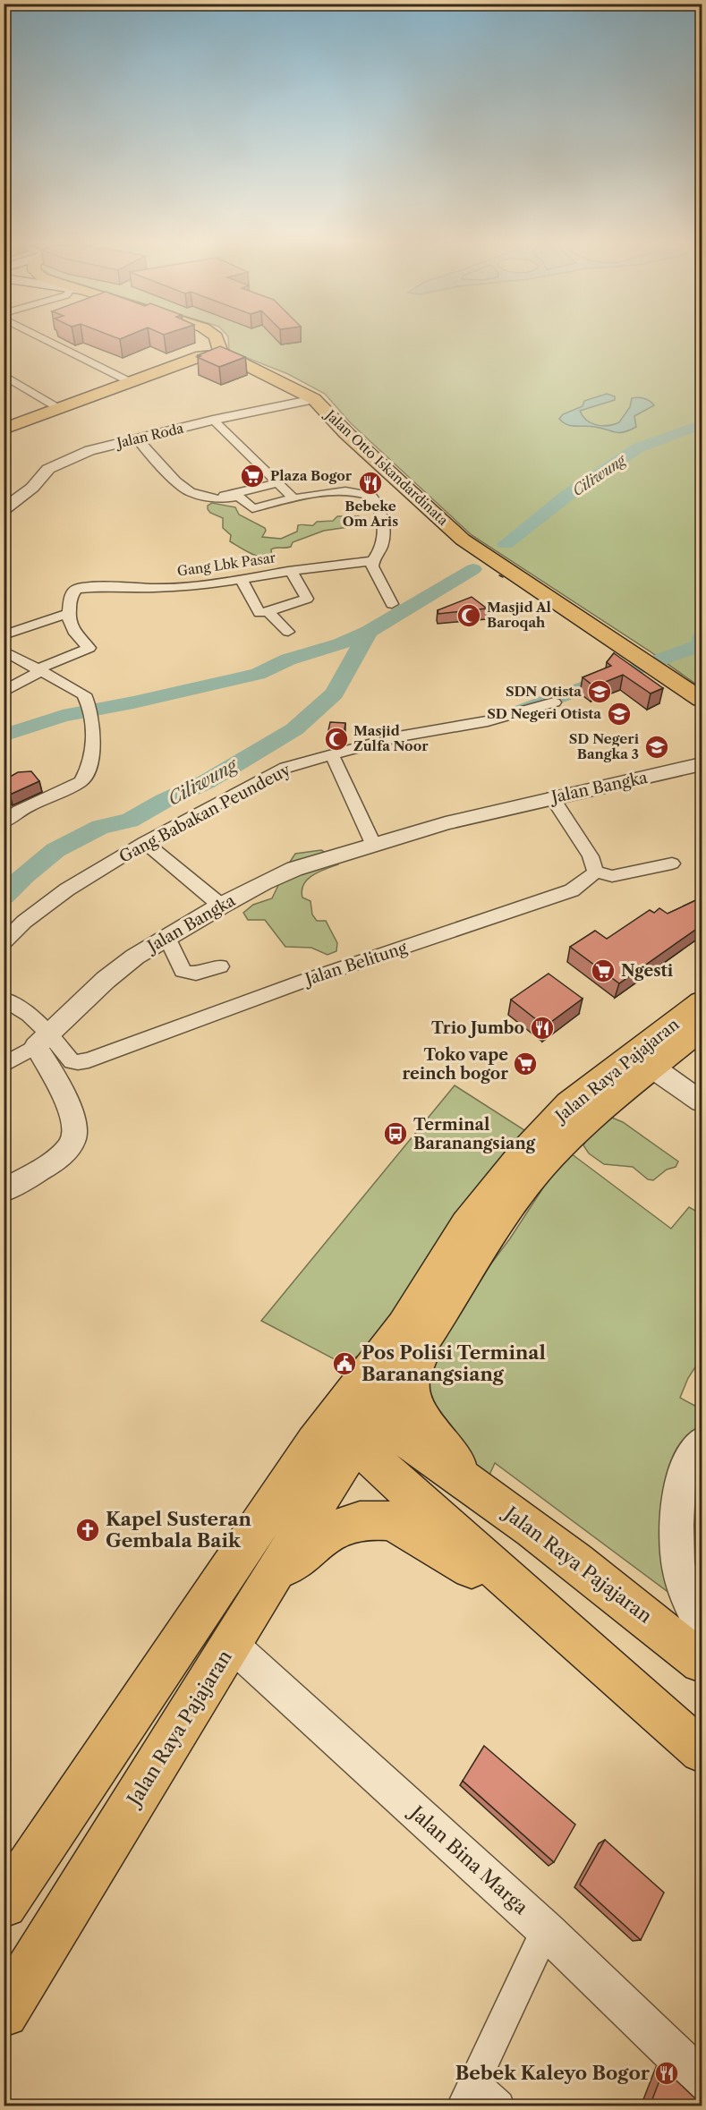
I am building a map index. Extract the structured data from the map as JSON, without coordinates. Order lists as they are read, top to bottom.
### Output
{
  "streets": {
    "main road": ["Jalan Otto Iskandardinata", "Jalan Raya Pajajaran"],
    "street": [
      "Jalan Roda",
      "Gang Lbk Pasar",
      "Jalan Bangka",
      "Gang Babakan Peundeuy",
      "Jalan Belitung",
      "Jalan Bina Marga"
    ]
  },
  "crossings": [
    ["Jalan Roda", "Jalan Otto Iskandardinata"],
    ["Jalan Bangka", "Jalan Belitung"],
    ["Jalan Raya Pajajaran", "Jalan Bina Marga"]
  ],
  "water": ["Ciliwung"],
  "places": {
    "supermarket": ["Plaza Bogor", "Ngesti", "Toko vape reinch bogor"],
    "restaurant": ["Bebeke Om Aris", "Trio Jumbo", "Bebek Kaleyo Bogor"],
    "mosque": ["Masjid Al Baroqah", "Masjid Zulfa Noor"],
    "school or university": ["SDN Otista", "SD Negeri Otista", "SD Negeri Bangka 3"],
    "bus stop": ["Terminal Baranangsiang"],
    "public building": ["Pos Polisi Terminal Baranangsiang"],
    "church": ["Kapel Susteran Gembala Baik"]
  }
}
